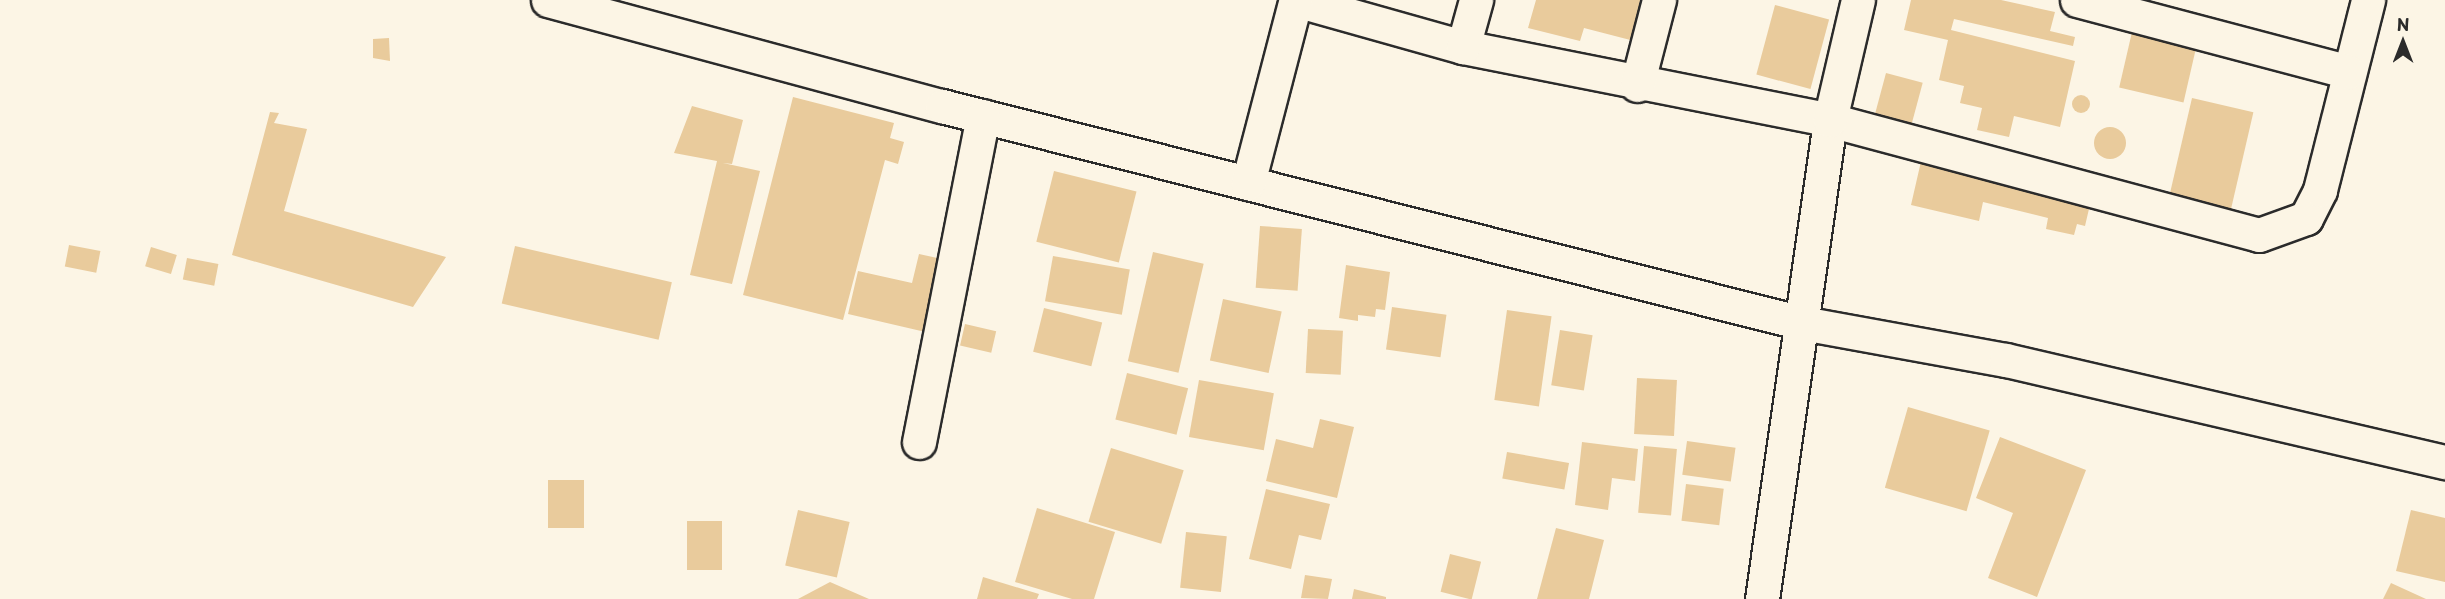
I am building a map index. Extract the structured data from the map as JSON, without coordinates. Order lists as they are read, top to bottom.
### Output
{
  "north": "top"
}
